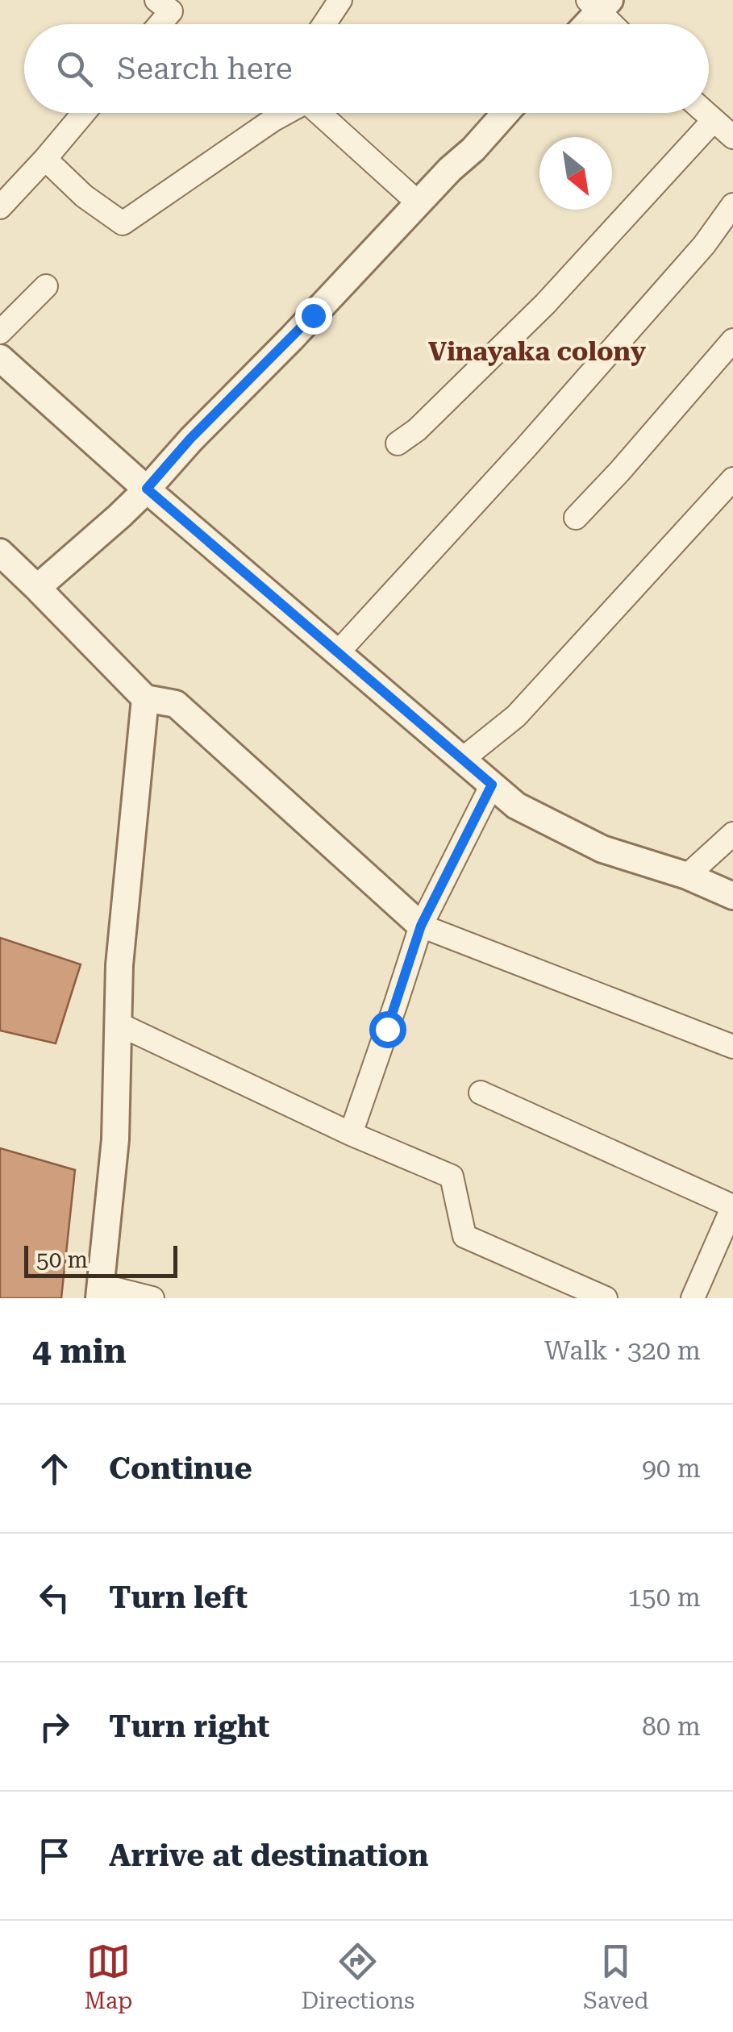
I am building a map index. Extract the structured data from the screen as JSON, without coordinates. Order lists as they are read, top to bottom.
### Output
{
  "districts": ["Vinayaka colony"],
  "scale_bar": "50 m",
  "north": "bottom right",
  "page": {
    "search": "Search here",
    "scale": "50 m",
    "heading": ["4 min", "Walk · 320 m"],
    "list": [
      ["Continue", "90 m"],
      ["Turn left", "150 m"],
      ["Turn right", "80 m"],
      "Arrive at destination"
    ],
    "nav": ["Map", "Directions", "Saved"]
  }
}
